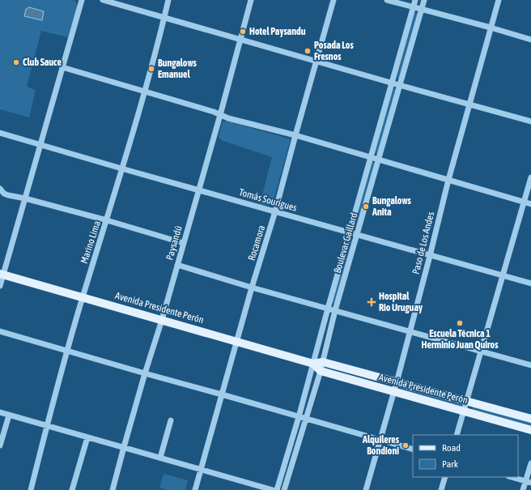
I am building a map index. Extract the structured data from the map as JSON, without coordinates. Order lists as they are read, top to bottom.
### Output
{
  "streets": {
    "main road": ["Avenida Presidente Perón"],
    "street": [
      "Tomás Sourigues",
      "Marino Lima",
      "Paysandú",
      "Rocamora",
      "Boulevar Gaillard",
      "Paso de Los Andes"
    ]
  },
  "crossings": [
    ["Tomás Sourigues", "Marino Lima"],
    ["Tomás Sourigues", "Paysandú"],
    ["Tomás Sourigues", "Rocamora"],
    ["Tomás Sourigues", "Boulevar Gaillard"],
    ["Tomás Sourigues", "Paso de Los Andes"],
    ["Marino Lima", "Avenida Presidente Perón"],
    ["Paysandú", "Avenida Presidente Perón"],
    ["Rocamora", "Avenida Presidente Perón"],
    ["Boulevar Gaillard", "Avenida Presidente Perón"],
    ["Paso de Los Andes", "Avenida Presidente Perón"]
  ],
  "places": {
    "other": [
      "Hotel Paysandu",
      "Posada Los Fresnos",
      "Club Sauce",
      "Bungalows Emanuel",
      "Bungalows Anita",
      "Escuela Técnica 1 Herminio Juan Quiros",
      "Alquileres Bondioni"
    ],
    "health": ["Hospital Rio Uruguay"]
  },
  "legend": ["Road", "Park"]
}
